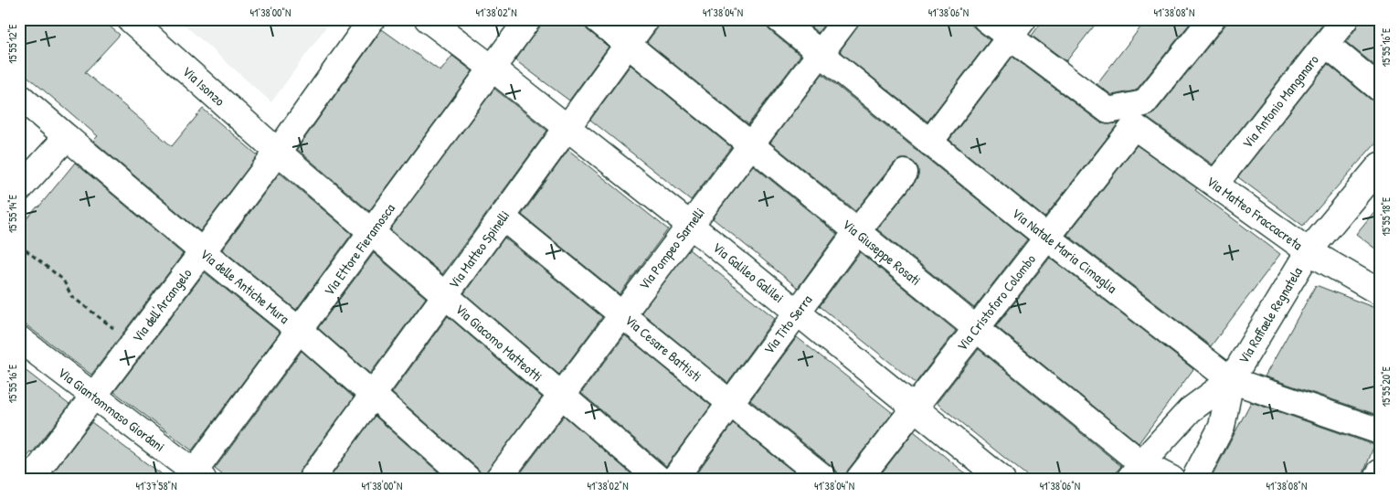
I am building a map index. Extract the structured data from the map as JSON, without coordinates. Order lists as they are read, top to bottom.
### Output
{
  "streets": {
    "street": [
      "Via Isonzo",
      "Via Antonio Manganaro",
      "Via Matteo Fraccacreta",
      "Via Pompeo Sarnelli",
      "Via Ettore Fieramosca",
      "Via Matteo Spinelli",
      "Via Natale Maria Cimaglia",
      "Via Giuseppe Rosati",
      "Via Galileo Galilei",
      "Via delle Antiche Mura",
      "Via Cristoforo Colombo",
      "Via dell'Arcangelo",
      "Via Raffaele Regnatela",
      "Via Tito Serra",
      "Via Giacomo Matteotti",
      "Via Cesare Battisti",
      "Via Giantommaso Giordani"
    ]
  },
  "crossings": [
    ["Via Isonzo", "Via dell'Arcangelo"],
    ["Via Isonzo", "Via Giacomo Matteotti"],
    ["Via Antonio Manganaro", "Via Matteo Fraccacreta"],
    ["Via Matteo Fraccacreta", "Via Cristoforo Colombo"],
    ["Via Matteo Fraccacreta", "Via Raffaele Regnatela"],
    ["Via Pompeo Sarnelli", "Via Natale Maria Cimaglia"],
    ["Via Pompeo Sarnelli", "Via Giuseppe Rosati"],
    ["Via Pompeo Sarnelli", "Via Galileo Galilei"],
    ["Via Pompeo Sarnelli", "Via Giacomo Matteotti"],
    ["Via Pompeo Sarnelli", "Via Cesare Battisti"],
    ["Via Ettore Fieramosca", "Via Galileo Galilei"],
    ["Via Ettore Fieramosca", "Via delle Antiche Mura"],
    ["Via Ettore Fieramosca", "Via Giacomo Matteotti"],
    ["Via Ettore Fieramosca", "Via Giantommaso Giordani"],
    ["Via Matteo Spinelli", "Via Giuseppe Rosati"],
    ["Via Matteo Spinelli", "Via Galileo Galilei"],
    ["Via Matteo Spinelli", "Via delle Antiche Mura"],
    ["Via Matteo Spinelli", "Via Giacomo Matteotti"],
    ["Via Matteo Spinelli", "Via Cesare Battisti"],
    ["Via Natale Maria Cimaglia", "Via Cristoforo Colombo"],
    ["Via Natale Maria Cimaglia", "Via Raffaele Regnatela"],
    ["Via Giuseppe Rosati", "Via Cristoforo Colombo"],
    ["Via Giuseppe Rosati", "Via Tito Serra"],
    ["Via Galileo Galilei", "Via Cristoforo Colombo"],
    ["Via Galileo Galilei", "Via Tito Serra"],
    ["Via delle Antiche Mura", "Via dell'Arcangelo"],
    ["Via dell'Arcangelo", "Via Giacomo Matteotti"],
    ["Via dell'Arcangelo", "Via Giantommaso Giordani"],
    ["Via Tito Serra", "Via Cesare Battisti"]
  ],
  "coordinates": [
    "41°38'00\"N",
    "41°38'02\"N",
    "41°38'04\"N",
    "41°38'06\"N",
    "41°38'08\"N",
    "15°55'12\"E",
    "15°55'16\"E",
    "15°55'14\"E",
    "15°55'18\"E",
    "15°55'20\"E",
    "41°37'58\"N"
  ]
}
